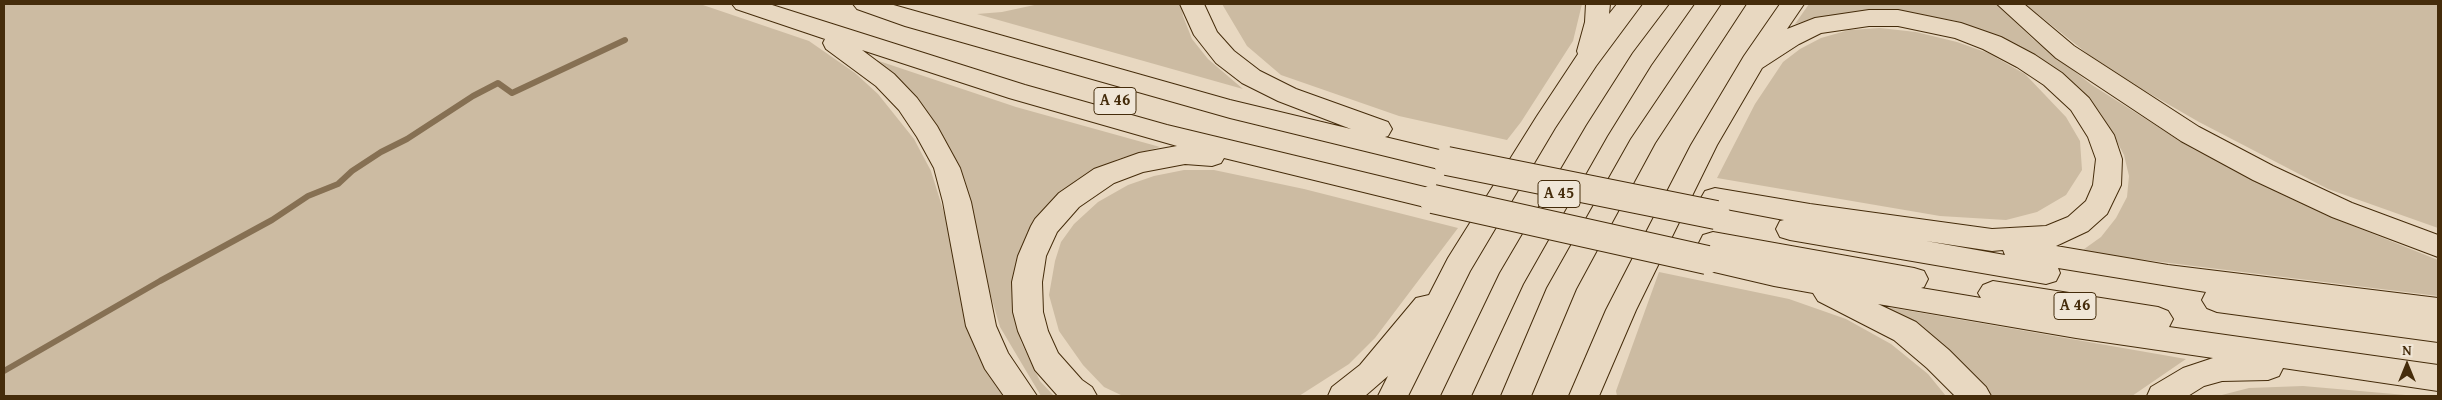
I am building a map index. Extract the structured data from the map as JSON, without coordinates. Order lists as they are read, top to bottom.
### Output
{
  "streets": {
    "highway": ["A 46", "A 45"]
  },
  "north": "top"
}
